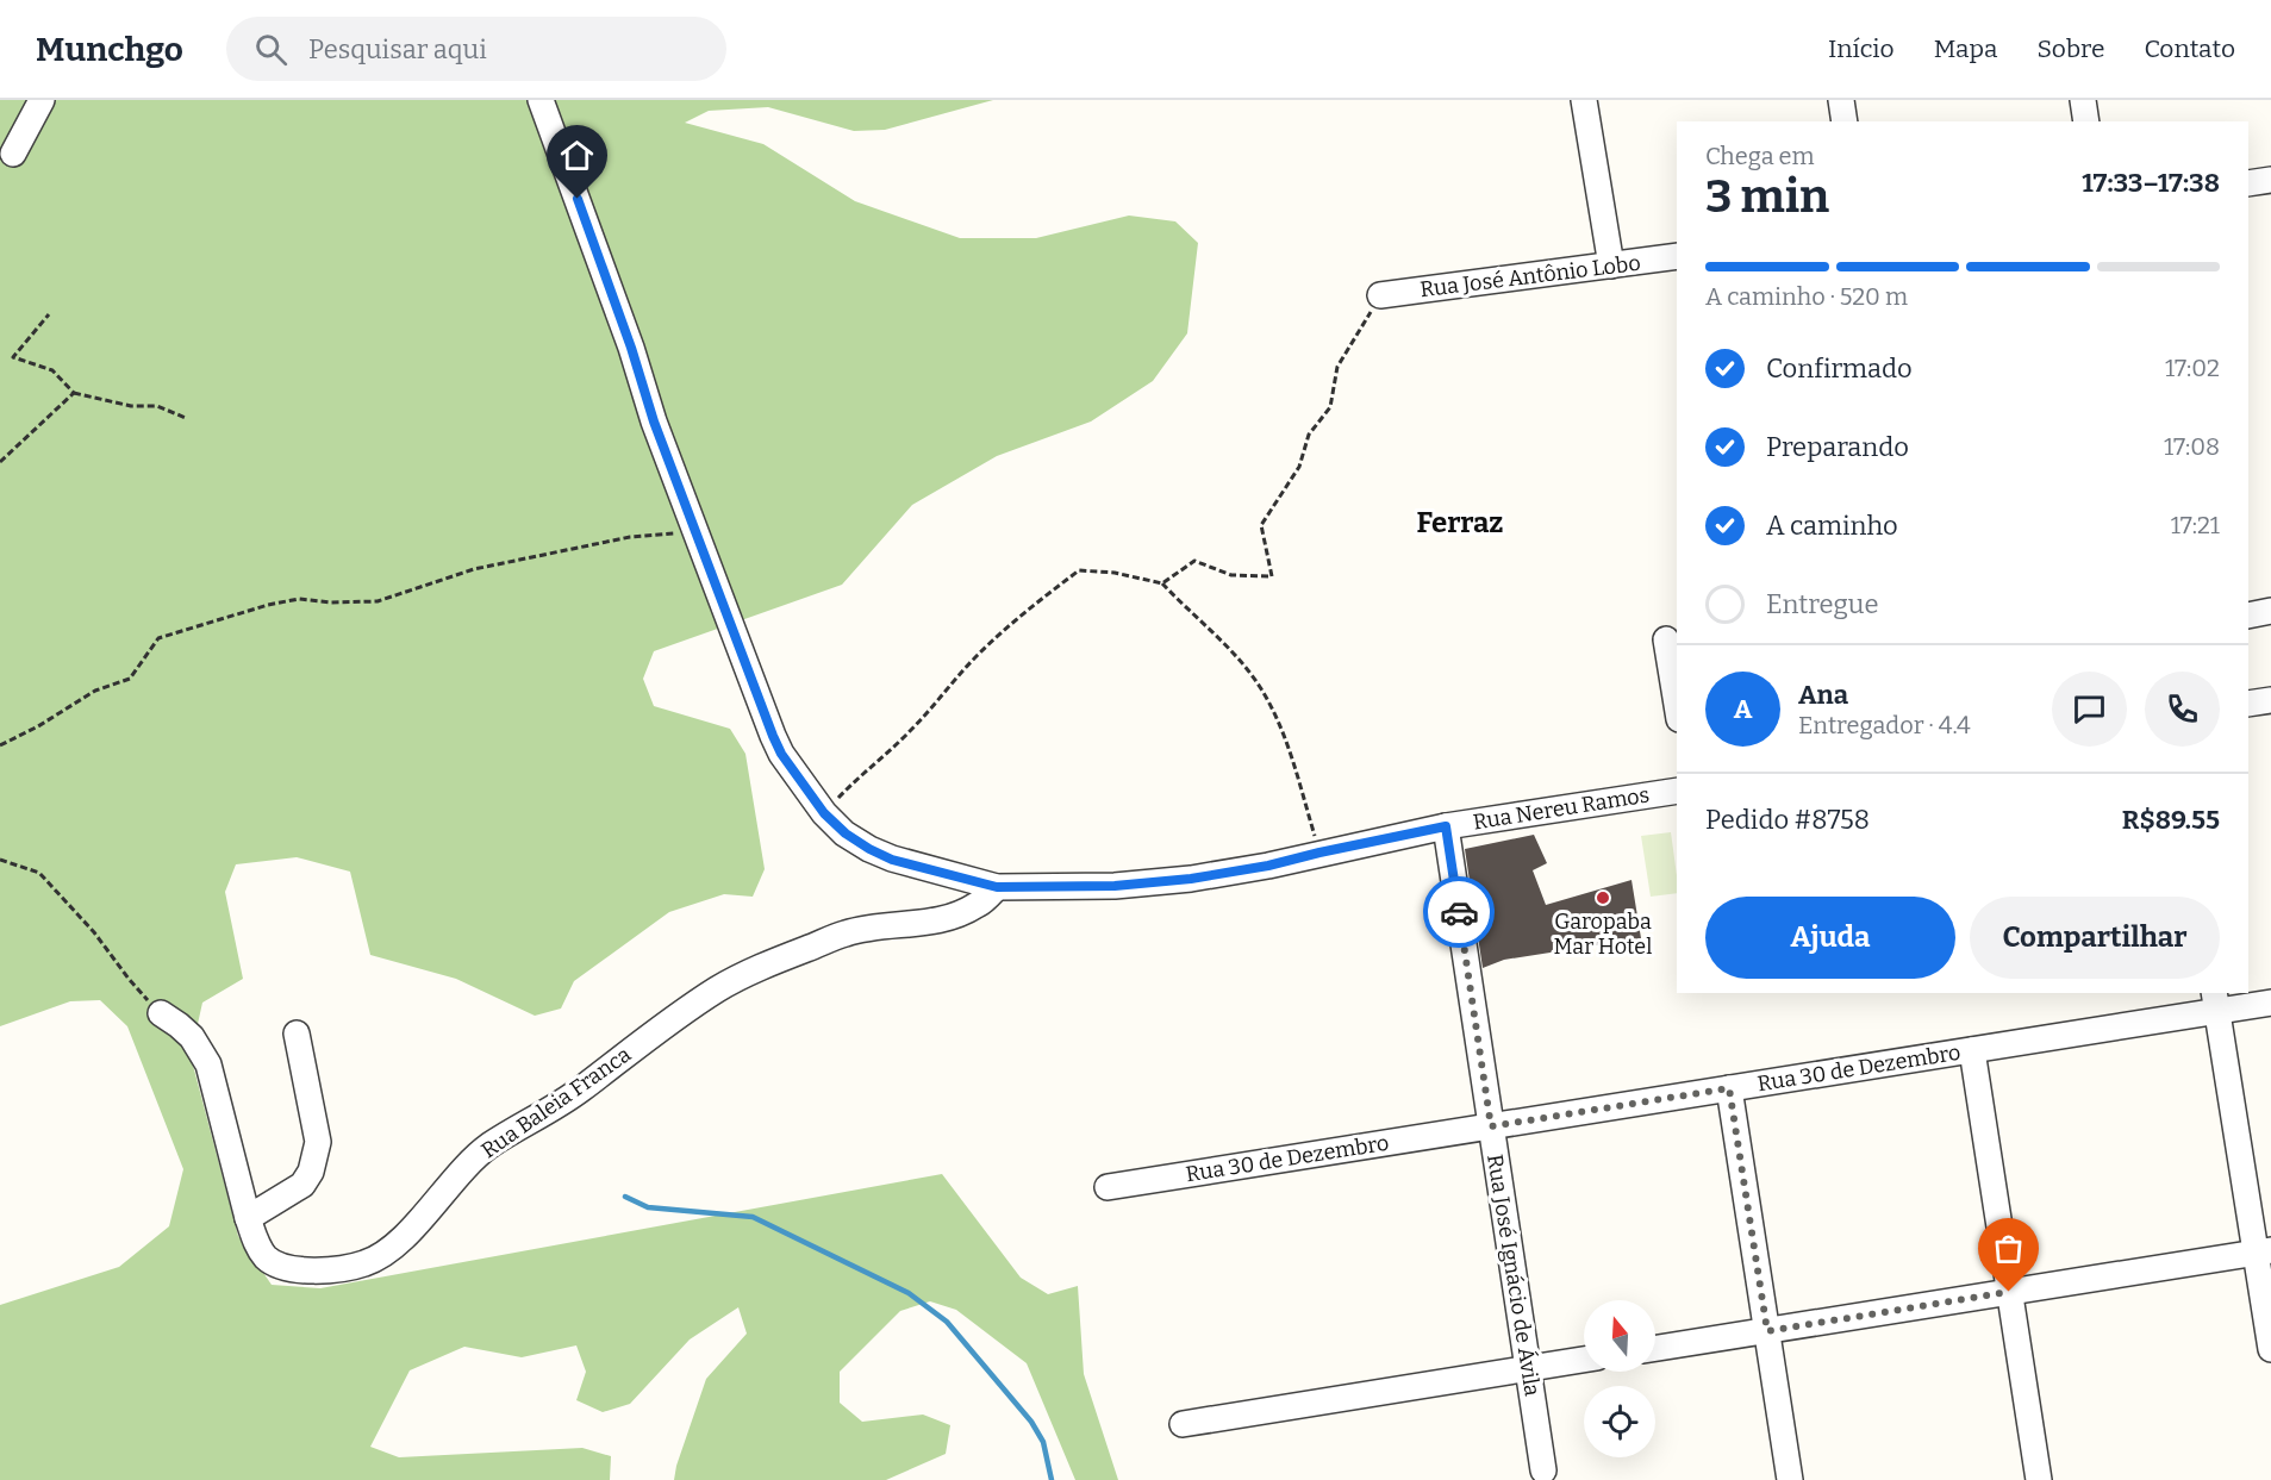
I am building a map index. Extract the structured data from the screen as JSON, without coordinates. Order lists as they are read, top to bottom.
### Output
{
  "streets": {
    "street": [
      "Rua José Antônio Lobo",
      "Rua Nereu Ramos",
      "Rua 30 de Dezembro",
      "Rua Baleia Franca",
      "Rua José Ignácio de Ávila"
    ]
  },
  "crossings": [
    ["Rua Nereu Ramos", "Rua Baleia Franca"],
    ["Rua Nereu Ramos", "Rua José Ignácio de Ávila"],
    ["Rua 30 de Dezembro", "Rua José Ignácio de Ávila"]
  ],
  "districts": ["Ferraz"],
  "places": ["Garopaba Mar Hotel"],
  "north": "top",
  "page": {
    "header": "Munchgo",
    "search": "Pesquisar aqui",
    "nav": [
      "Início",
      "Mapa",
      "Sobre",
      "Contato"
    ],
    "heading": ["3 min", "Chega em", "17:33–17:38"],
    "panel": [
      "Ana",
      "Entregador · 4.4",
      "Pedido #8758",
      "R$89.55"
    ],
    "bar": "A caminho · 520 m",
    "list": [
      ["Confirmado", "17:02"],
      ["Preparando", "17:08"],
      ["A caminho", "17:21"],
      "Entregue"
    ],
    "round": "A",
    "buttons": ["Ajuda", "Compartilhar"]
  }
}
